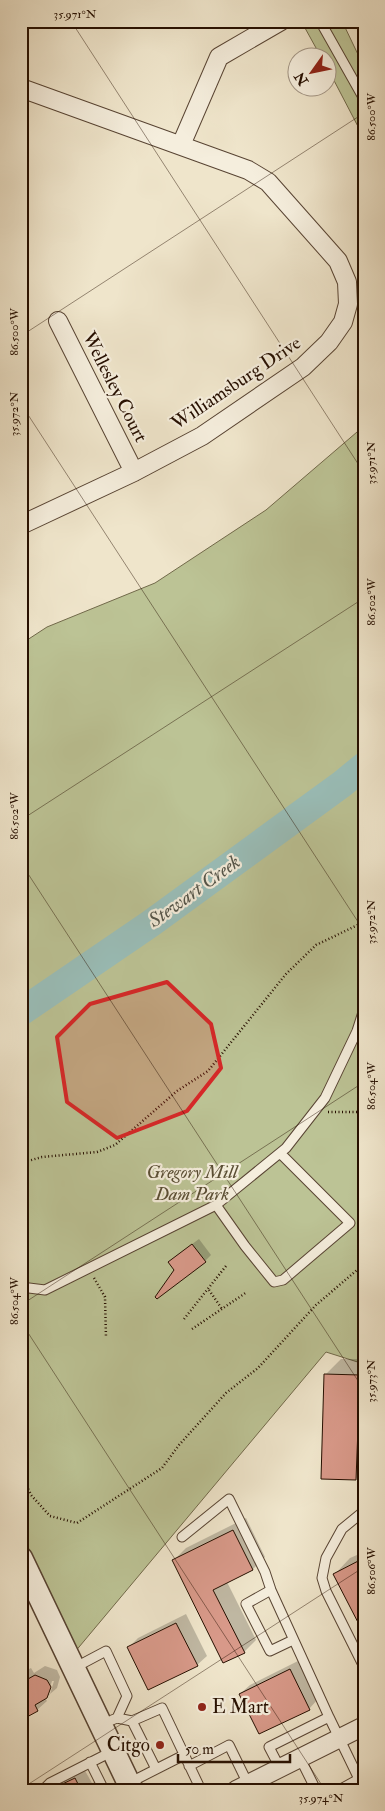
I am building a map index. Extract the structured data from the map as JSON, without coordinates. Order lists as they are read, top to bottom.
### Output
{
  "streets": {
    "street": ["Williamsburg Drive", "Wellesley Court"]
  },
  "crossings": [
    ["Williamsburg Drive", "Wellesley Court"]
  ],
  "water": ["Stewart Creek"],
  "parks": ["Gregory Mill Dam Park"],
  "places": ["E Mart", "Citgo"],
  "scale_bar": "50 m",
  "north": "bottom left",
  "coordinates": [
    "35.971°N",
    "86.500°W",
    "35.972°N",
    "86.502°W",
    "86.504°W",
    "35.973°N",
    "86.506°W",
    "35.974°N"
  ]
}
